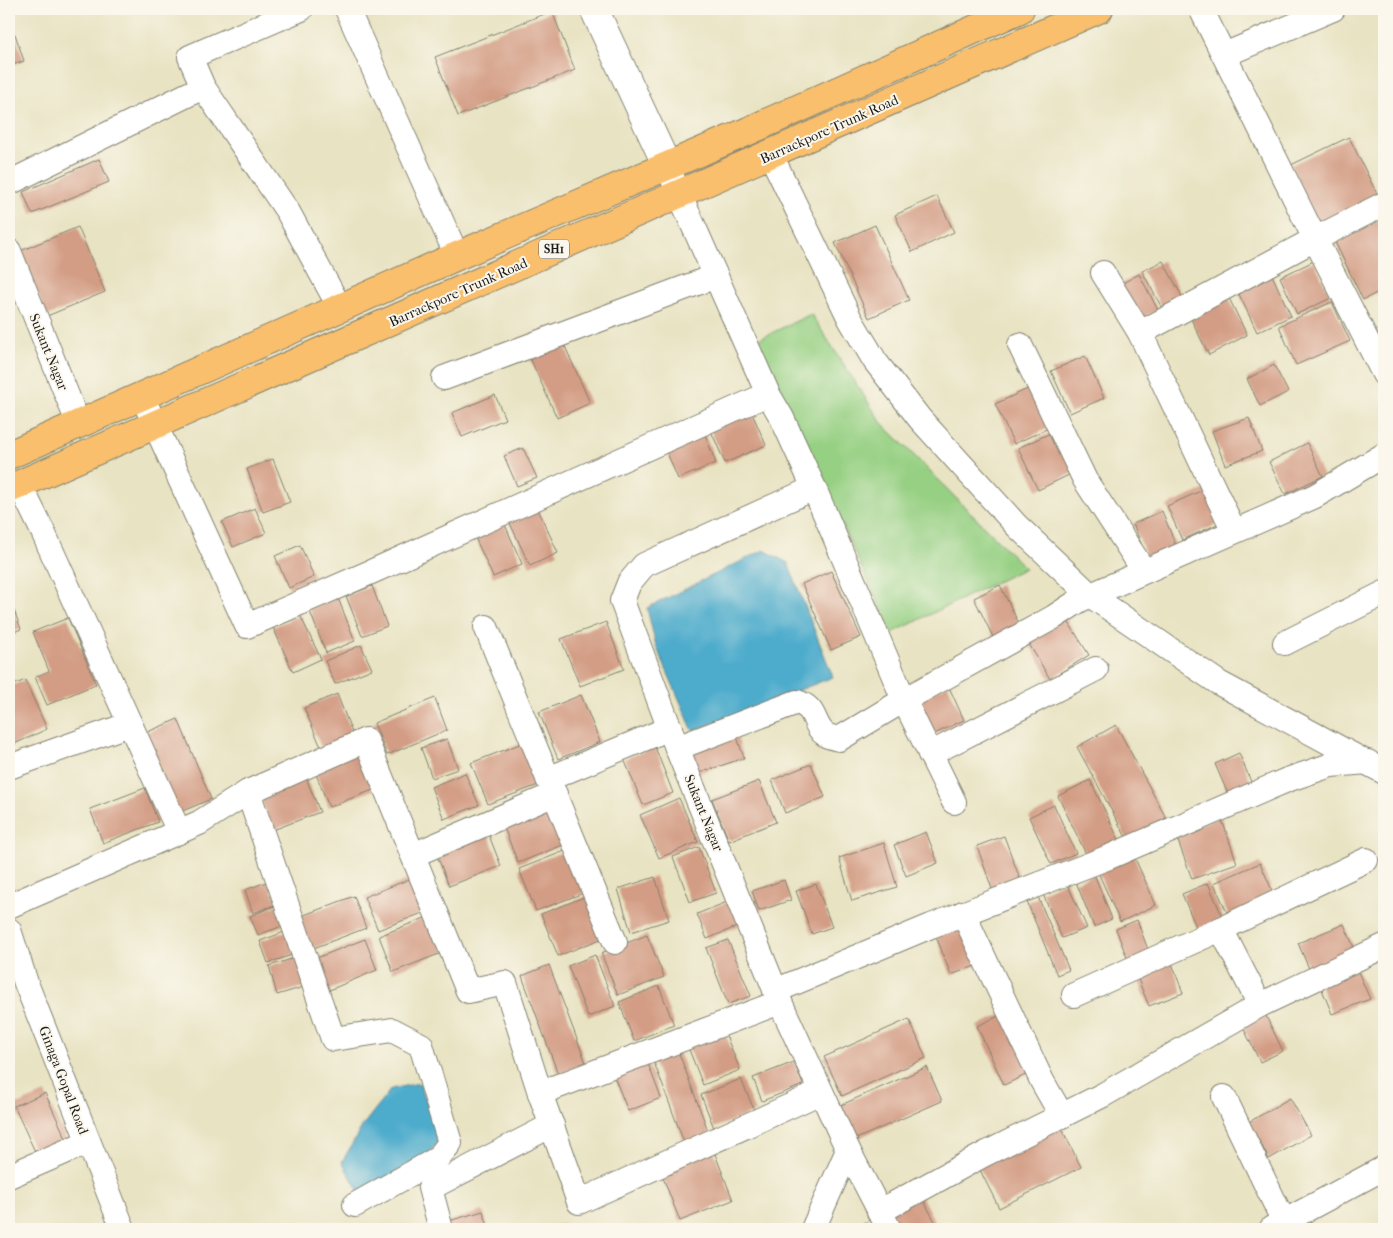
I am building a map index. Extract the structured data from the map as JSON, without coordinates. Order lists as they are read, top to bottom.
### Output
{
  "streets": {
    "main road": ["Barrackpore Trunk Road", "SH1"],
    "street": ["Sukant Nagar", "Ginaga Gopal Road"]
  },
  "crossings": [
    ["SH1", "Sukant Nagar"]
  ]
}
